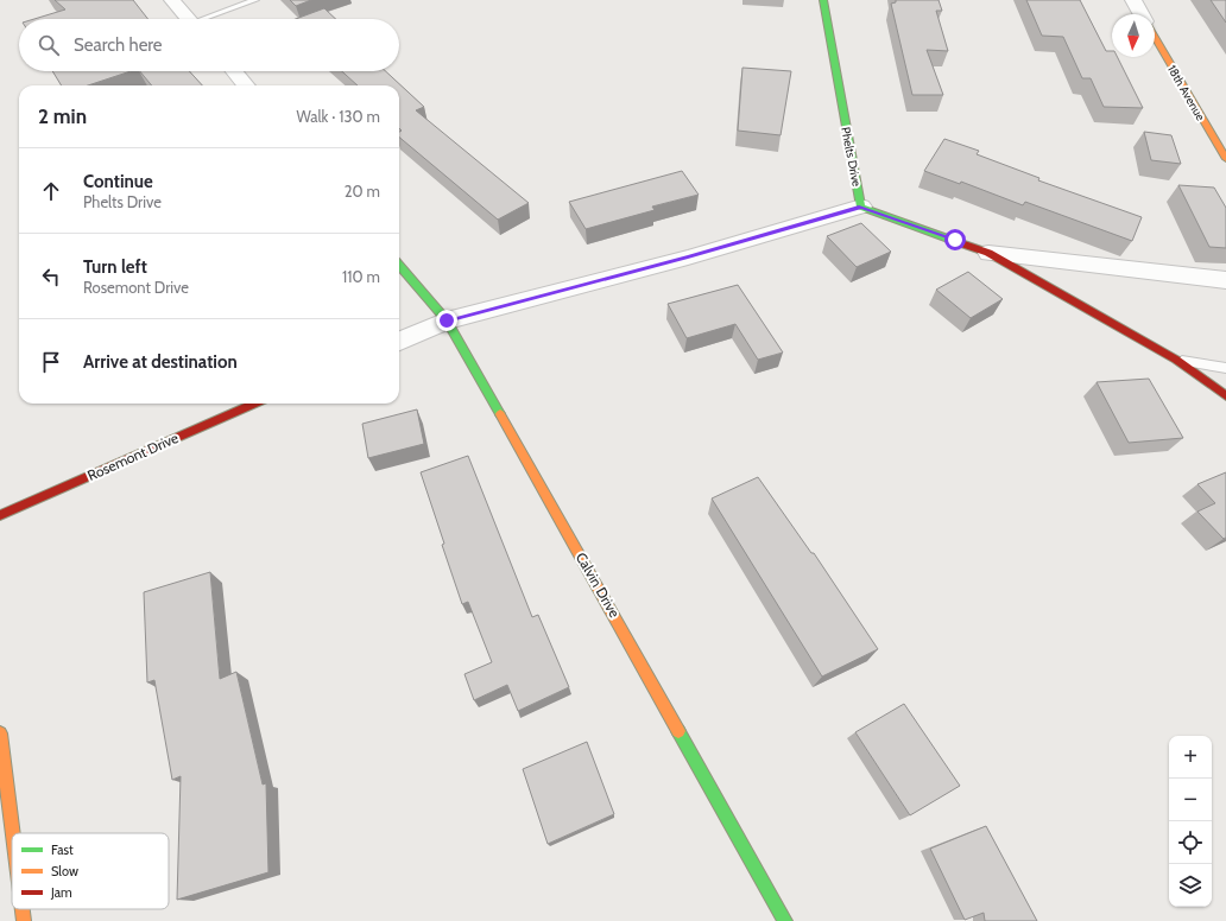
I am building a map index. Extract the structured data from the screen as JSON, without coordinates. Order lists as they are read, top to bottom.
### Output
{
  "streets": {
    "street": [
      "18th Avenue",
      "Phelts Drive",
      "Rosemont Drive",
      "Calvin Drive"
    ]
  },
  "legend": ["Fast", "Slow", "Jam"],
  "north": "bottom",
  "page": {
    "search": "Search here",
    "heading": ["2 min", "Walk · 130 m"],
    "list": [
      ["Continue", "Phelts Drive", "20 m"],
      ["Turn left", "Rosemont Drive", "110 m"],
      "Arrive at destination"
    ],
    "map_buttons": ["+", "−"]
  }
}
